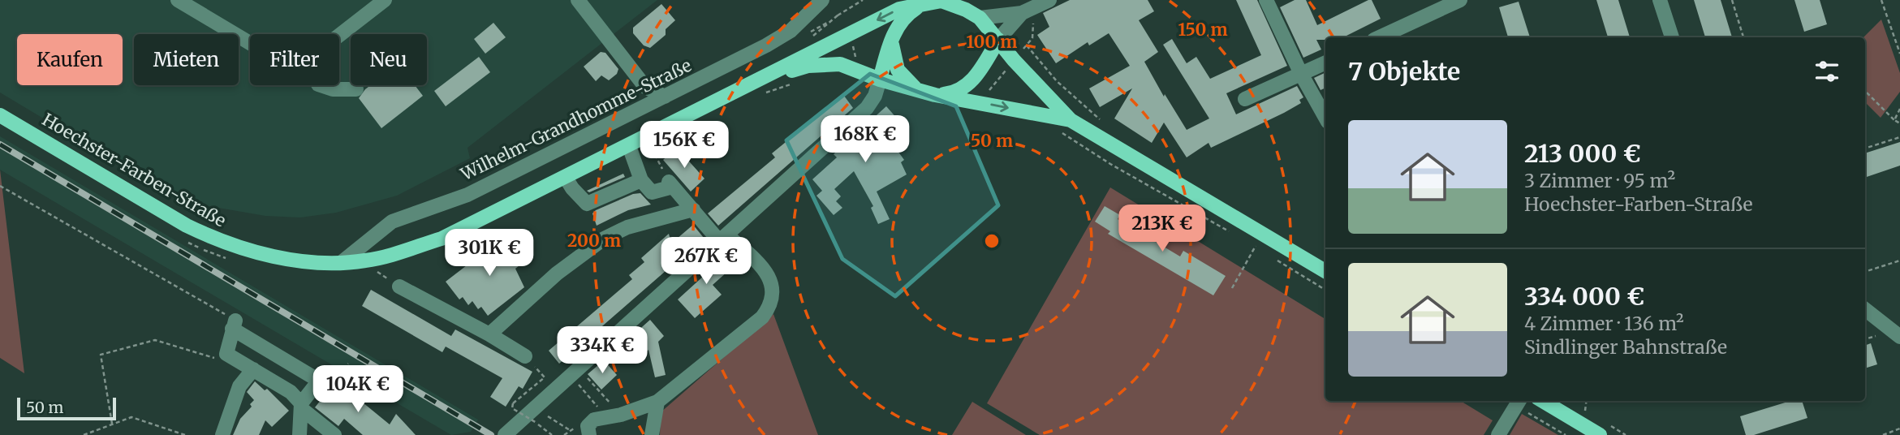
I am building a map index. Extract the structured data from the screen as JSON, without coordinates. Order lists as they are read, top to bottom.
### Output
{
  "streets": {
    "main road": ["Hoechster-Farben-Straße"],
    "street": ["Wilhelm-Grandhomme-Straße"]
  },
  "crossings": [
    ["Wilhelm-Grandhomme-Straße", "Hoechster-Farben-Straße"]
  ],
  "scale_bar": "50 m",
  "page": {
    "chip": [
      "Kaufen",
      "Mieten",
      "Filter",
      "Neu"
    ],
    "heading": "7 Objekte",
    "list": [
      {
        "name": "213 000 €",
        "note": "3 Zimmer · 95 m² · Hoechster-Farben-Straße"
      },
      {
        "name": "334 000 €",
        "note": "4 Zimmer · 136 m² · Sindlinger Bahnstraße"
      }
    ],
    "price": [
      "168K €",
      "156K €",
      "213K €",
      "301K €",
      "267K €",
      "334K €",
      "104K €"
    ],
    "scale": "50 m"
  },
  "rings": [
    "150 m",
    "100 m",
    "50 m",
    "200 m"
  ]
}
